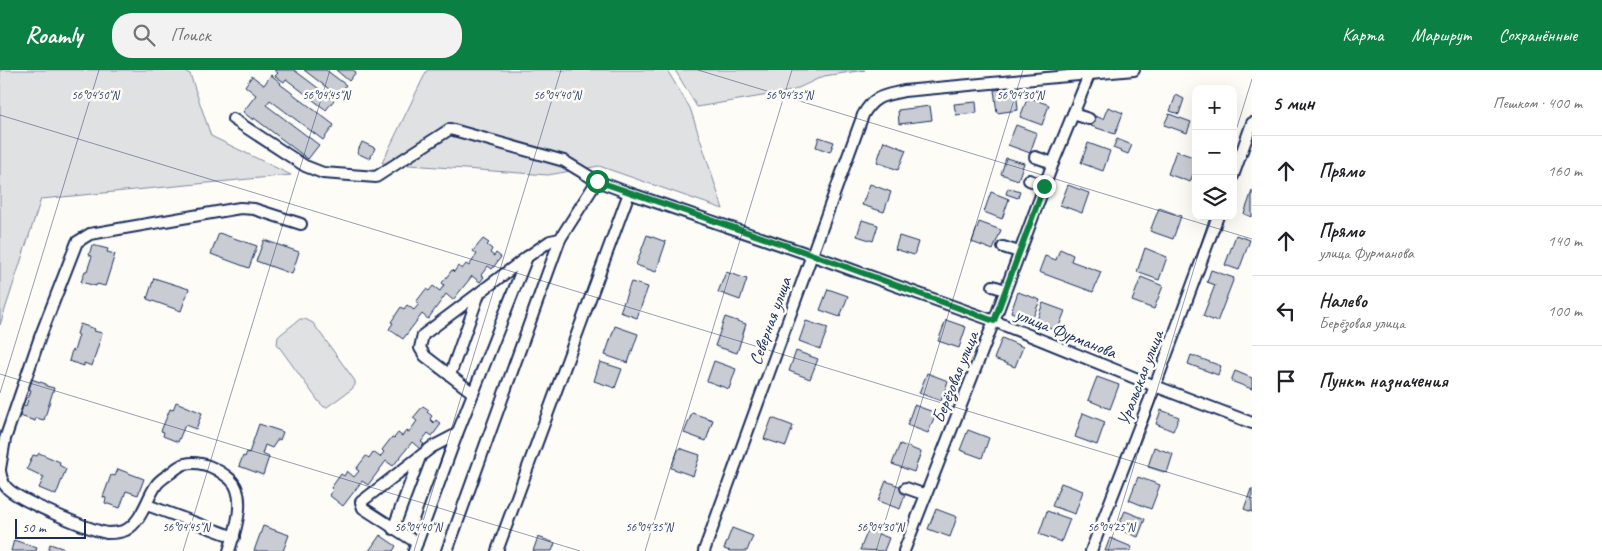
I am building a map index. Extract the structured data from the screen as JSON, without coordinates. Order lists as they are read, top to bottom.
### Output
{
  "streets": {
    "street": [
      "Северная улица",
      "улица Фурманова",
      "Берёзовая улица",
      "Уральская улица"
    ]
  },
  "crossings": [
    ["Северная улица", "улица Фурманова"],
    ["Северная улица", "Берёзовая улица"],
    ["улица Фурманова", "Берёзовая улица"],
    ["улица Фурманова", "Уральская улица"]
  ],
  "scale_bar": "50 m",
  "page": {
    "header": "Roamly",
    "search": "Поиск",
    "nav": ["Карта", "Маршрут", "Сохранённые"],
    "heading": ["5 мин", "Пешком · 400 m"],
    "map_buttons": ["+", "−"],
    "list": [
      ["Прямо", "160 m"],
      ["Прямо", "улица Фурманова", "140 m"],
      ["Налево", "Берёзовая улица", "100 m"],
      "Пункт назначения"
    ],
    "scale": "50 m"
  },
  "coordinates": [
    "56°04'50\"N",
    "56°04'45\"N",
    "56°04'40\"N",
    "56°04'35\"N",
    "56°04'30\"N",
    "56°04'25\"N"
  ]
}
